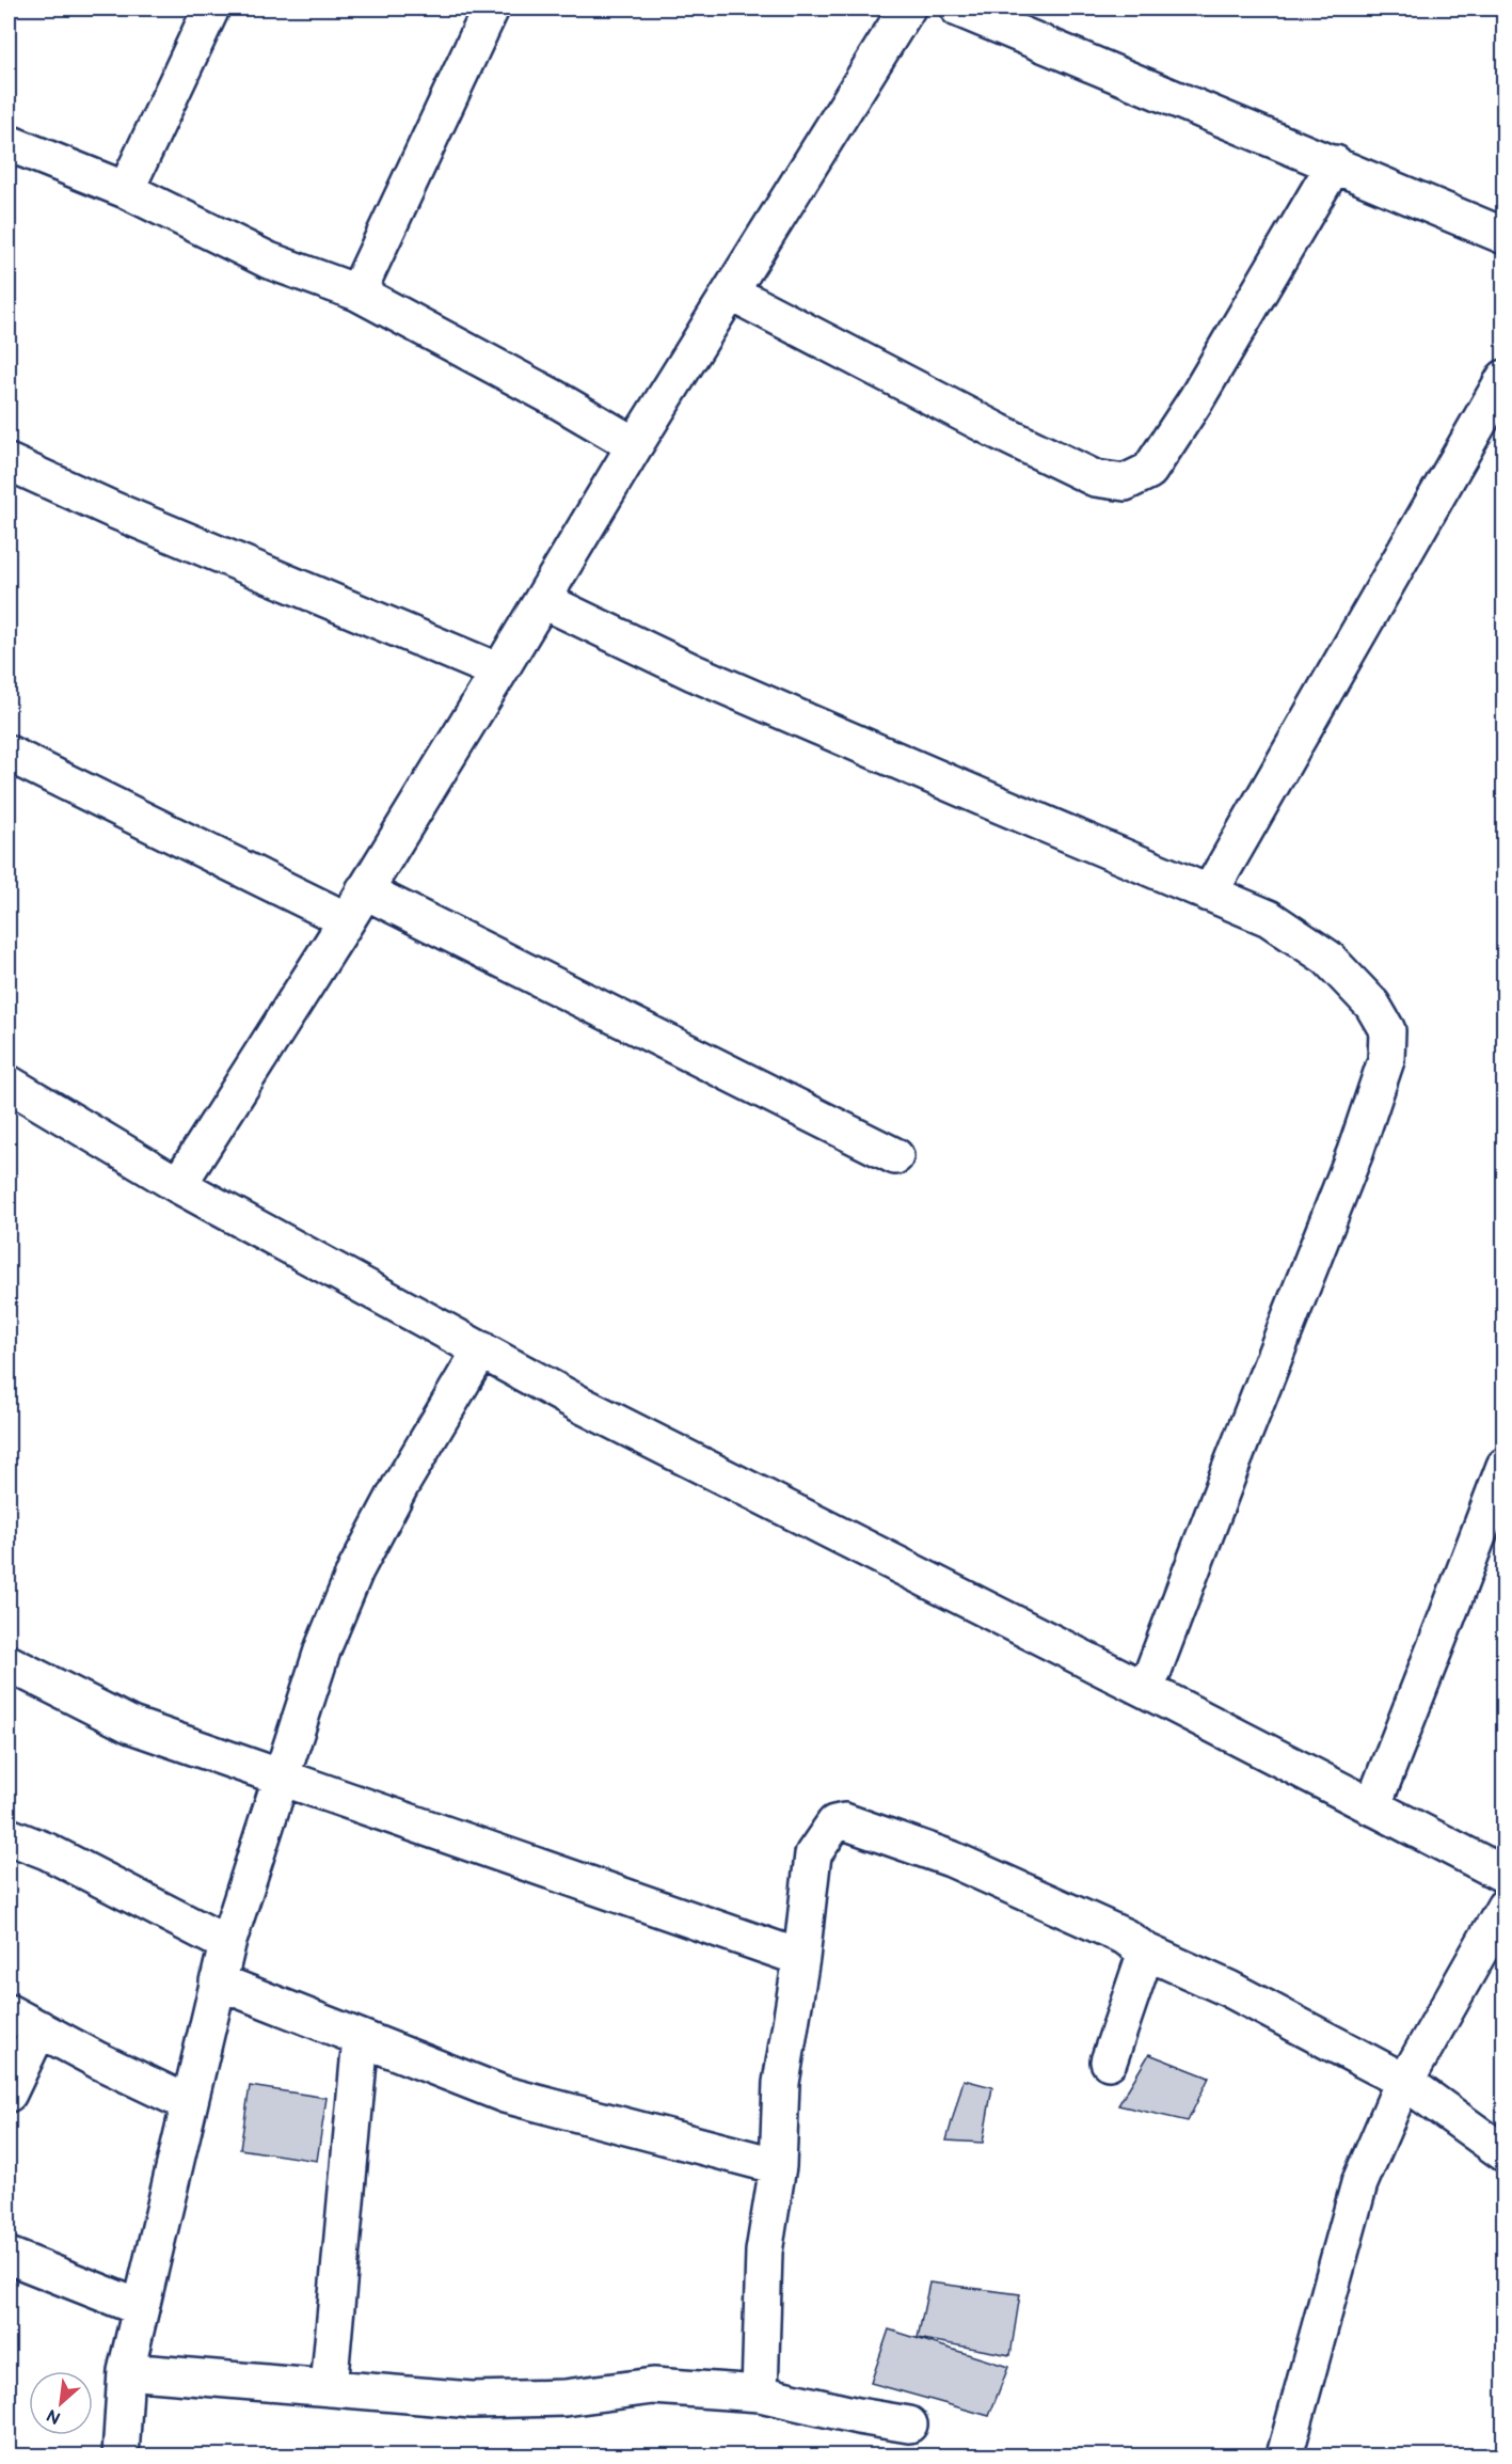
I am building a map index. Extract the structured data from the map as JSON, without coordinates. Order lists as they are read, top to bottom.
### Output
{
  "north": "bottom left"
}
